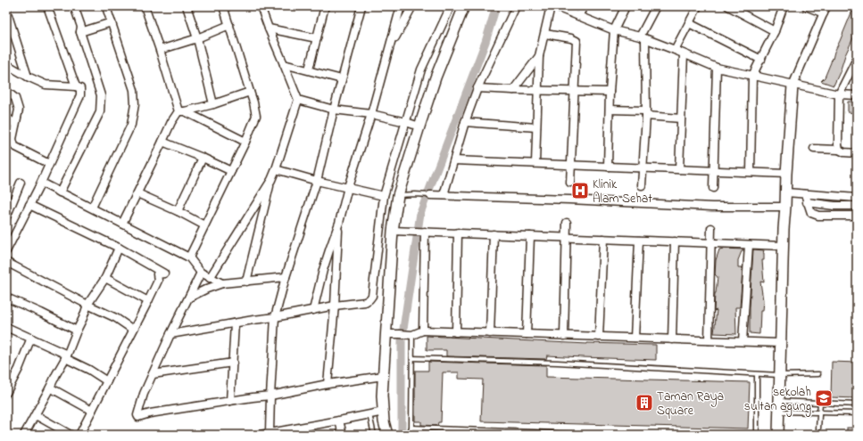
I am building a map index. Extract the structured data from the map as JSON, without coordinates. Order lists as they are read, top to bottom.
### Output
{
  "places": {
    "hospital": ["Klinik Alam Sehat"],
    "school or university": ["sekolah sultan agung"],
    "building": ["Taman Raya Square"]
  }
}
